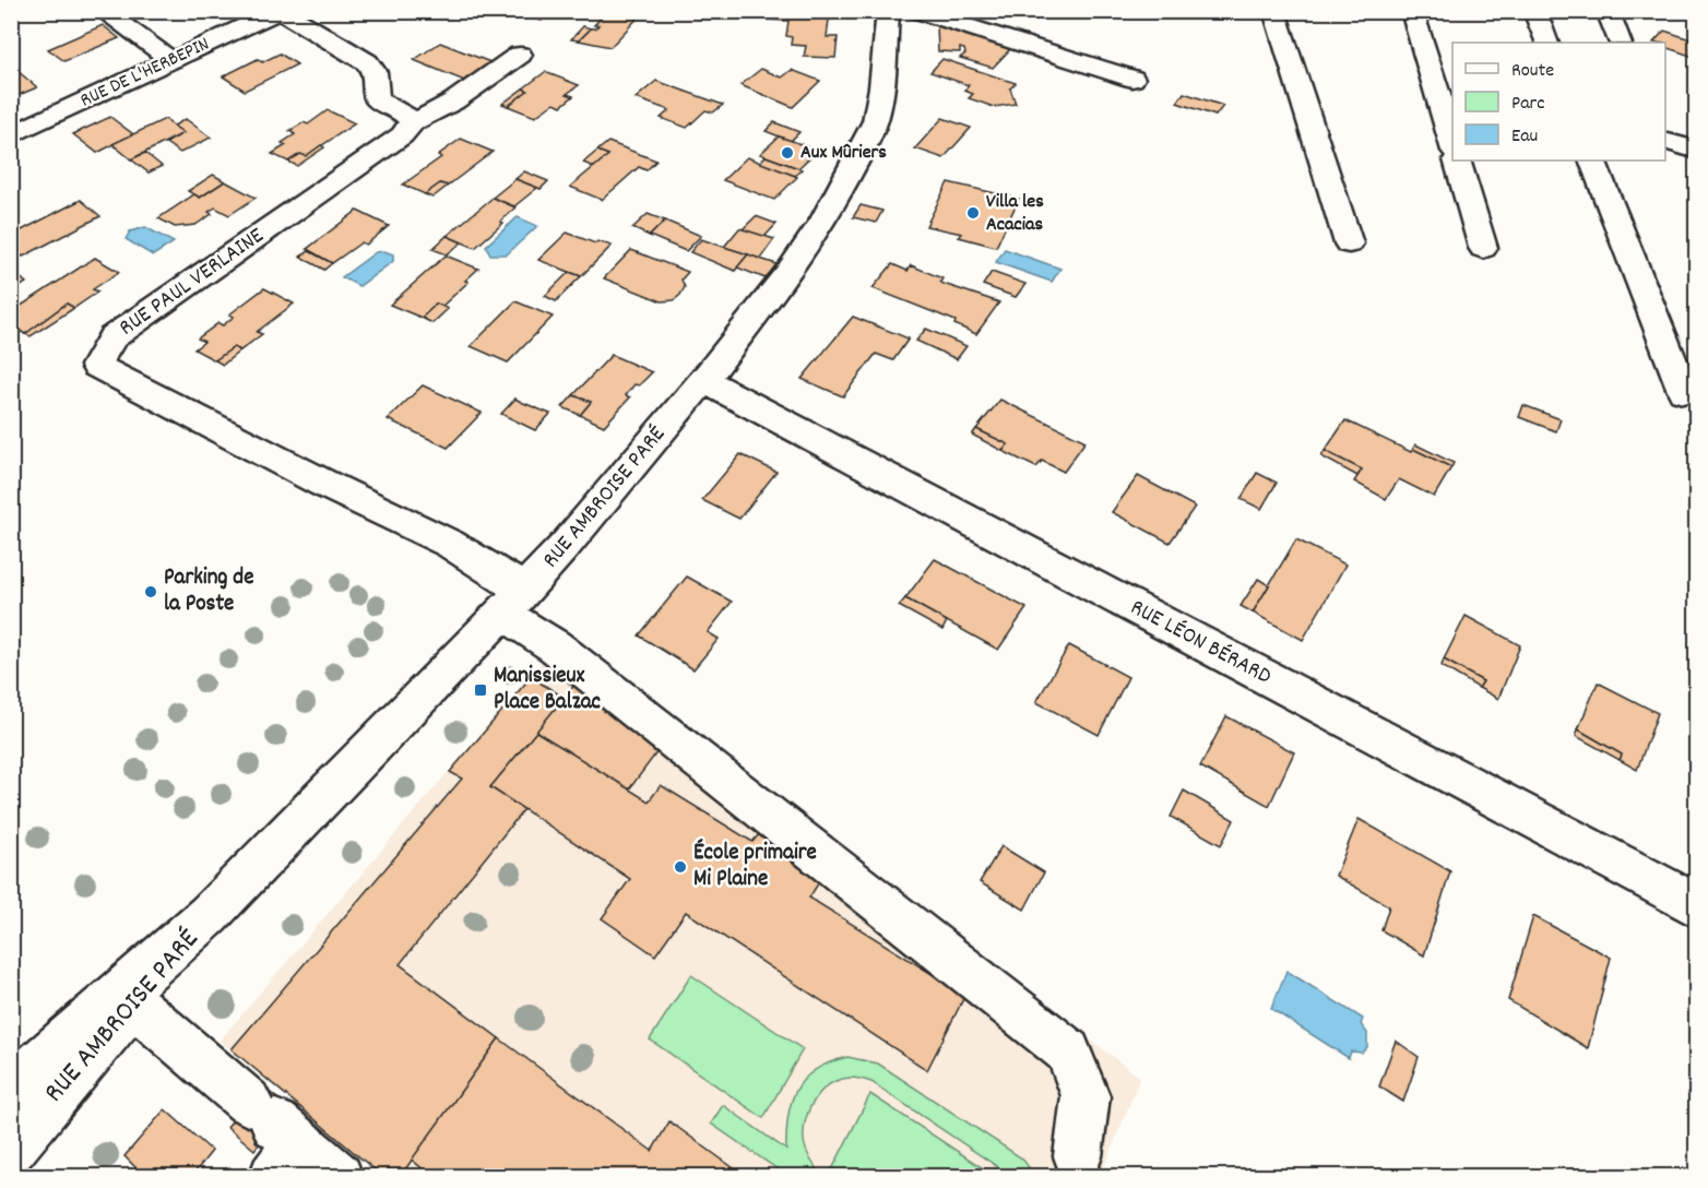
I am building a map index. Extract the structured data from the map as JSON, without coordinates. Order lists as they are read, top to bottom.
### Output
{
  "streets": {
    "street": [
      "RUE DE L'HERBEPIN",
      "RUE PAUL VERLAINE",
      "RUE AMBROISE PARÉ",
      "RUE LÉON BÉRARD"
    ]
  },
  "crossings": [
    ["RUE PAUL VERLAINE", "RUE AMBROISE PARÉ"],
    ["RUE AMBROISE PARÉ", "RUE LÉON BÉRARD"]
  ],
  "places": {
    "other": [
      "Aux Mûriers",
      "Villa les Acacias",
      "Parking de la Poste",
      "École primaire Mi Plaine"
    ],
    "transit": ["Manissieux Place Balzac"]
  },
  "legend": ["Route", "Parc", "Eau"]
}
